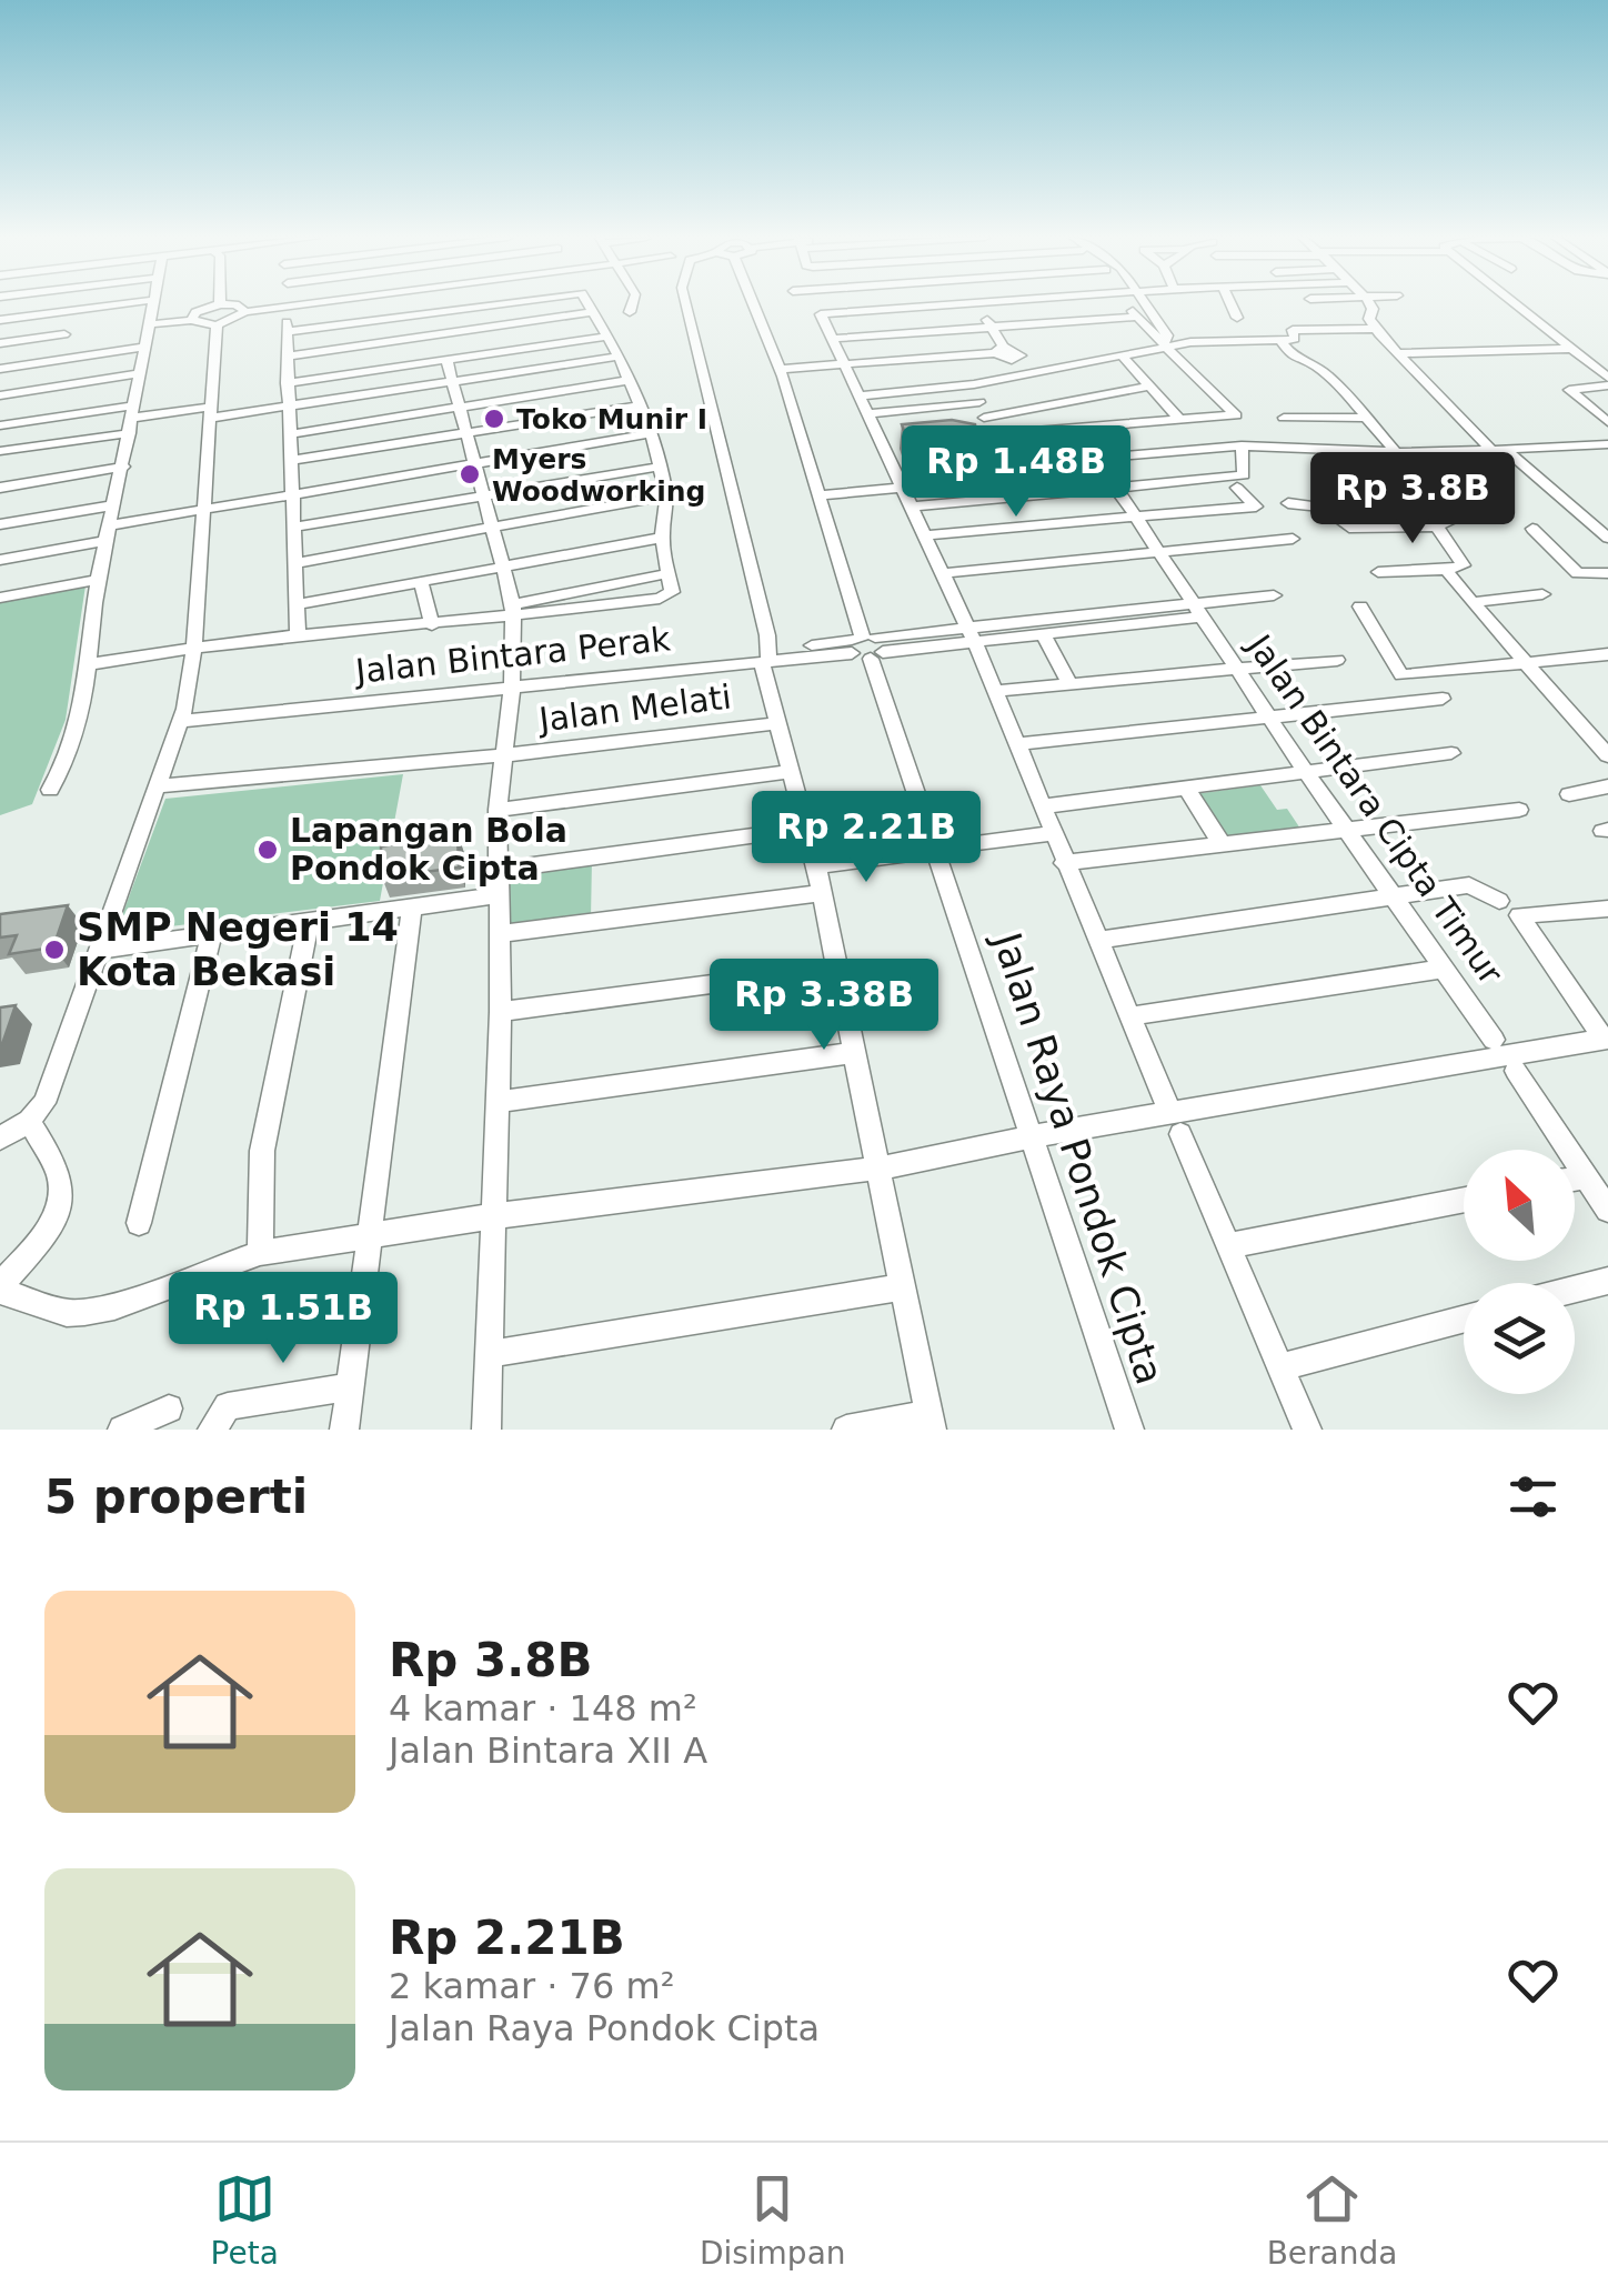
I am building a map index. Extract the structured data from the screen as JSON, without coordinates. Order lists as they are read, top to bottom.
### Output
{
  "streets": {
    "street": [
      "Jalan Bintara Perak",
      "Jalan Melati",
      "Jalan Bintara Cipta Timur",
      "Jalan Raya Pondok Cipta"
    ]
  },
  "crossings": [
    ["Jalan Bintara Perak", "Jalan Raya Pondok Cipta"]
  ],
  "places": [
    "Toko Munir I",
    "Myers Woodworking",
    "Lapangan Bola Pondok Cipta",
    "SMP Negeri 14 Kota Bekasi"
  ],
  "north": "top left",
  "page": {
    "price": [
      "Rp 1.48B",
      "Rp 3.8B",
      "Rp 2.21B",
      "Rp 3.38B",
      "Rp 1.51B"
    ],
    "heading": "5 properti",
    "list": [
      {
        "name": "Rp 3.8B",
        "note": "4 kamar · 148 m² · Jalan Bintara XII A"
      },
      {
        "name": "Rp 2.21B",
        "note": "2 kamar · 76 m² · Jalan Raya Pondok Cipta"
      }
    ],
    "tabs": ["Peta", "Disimpan", "Beranda"]
  }
}
